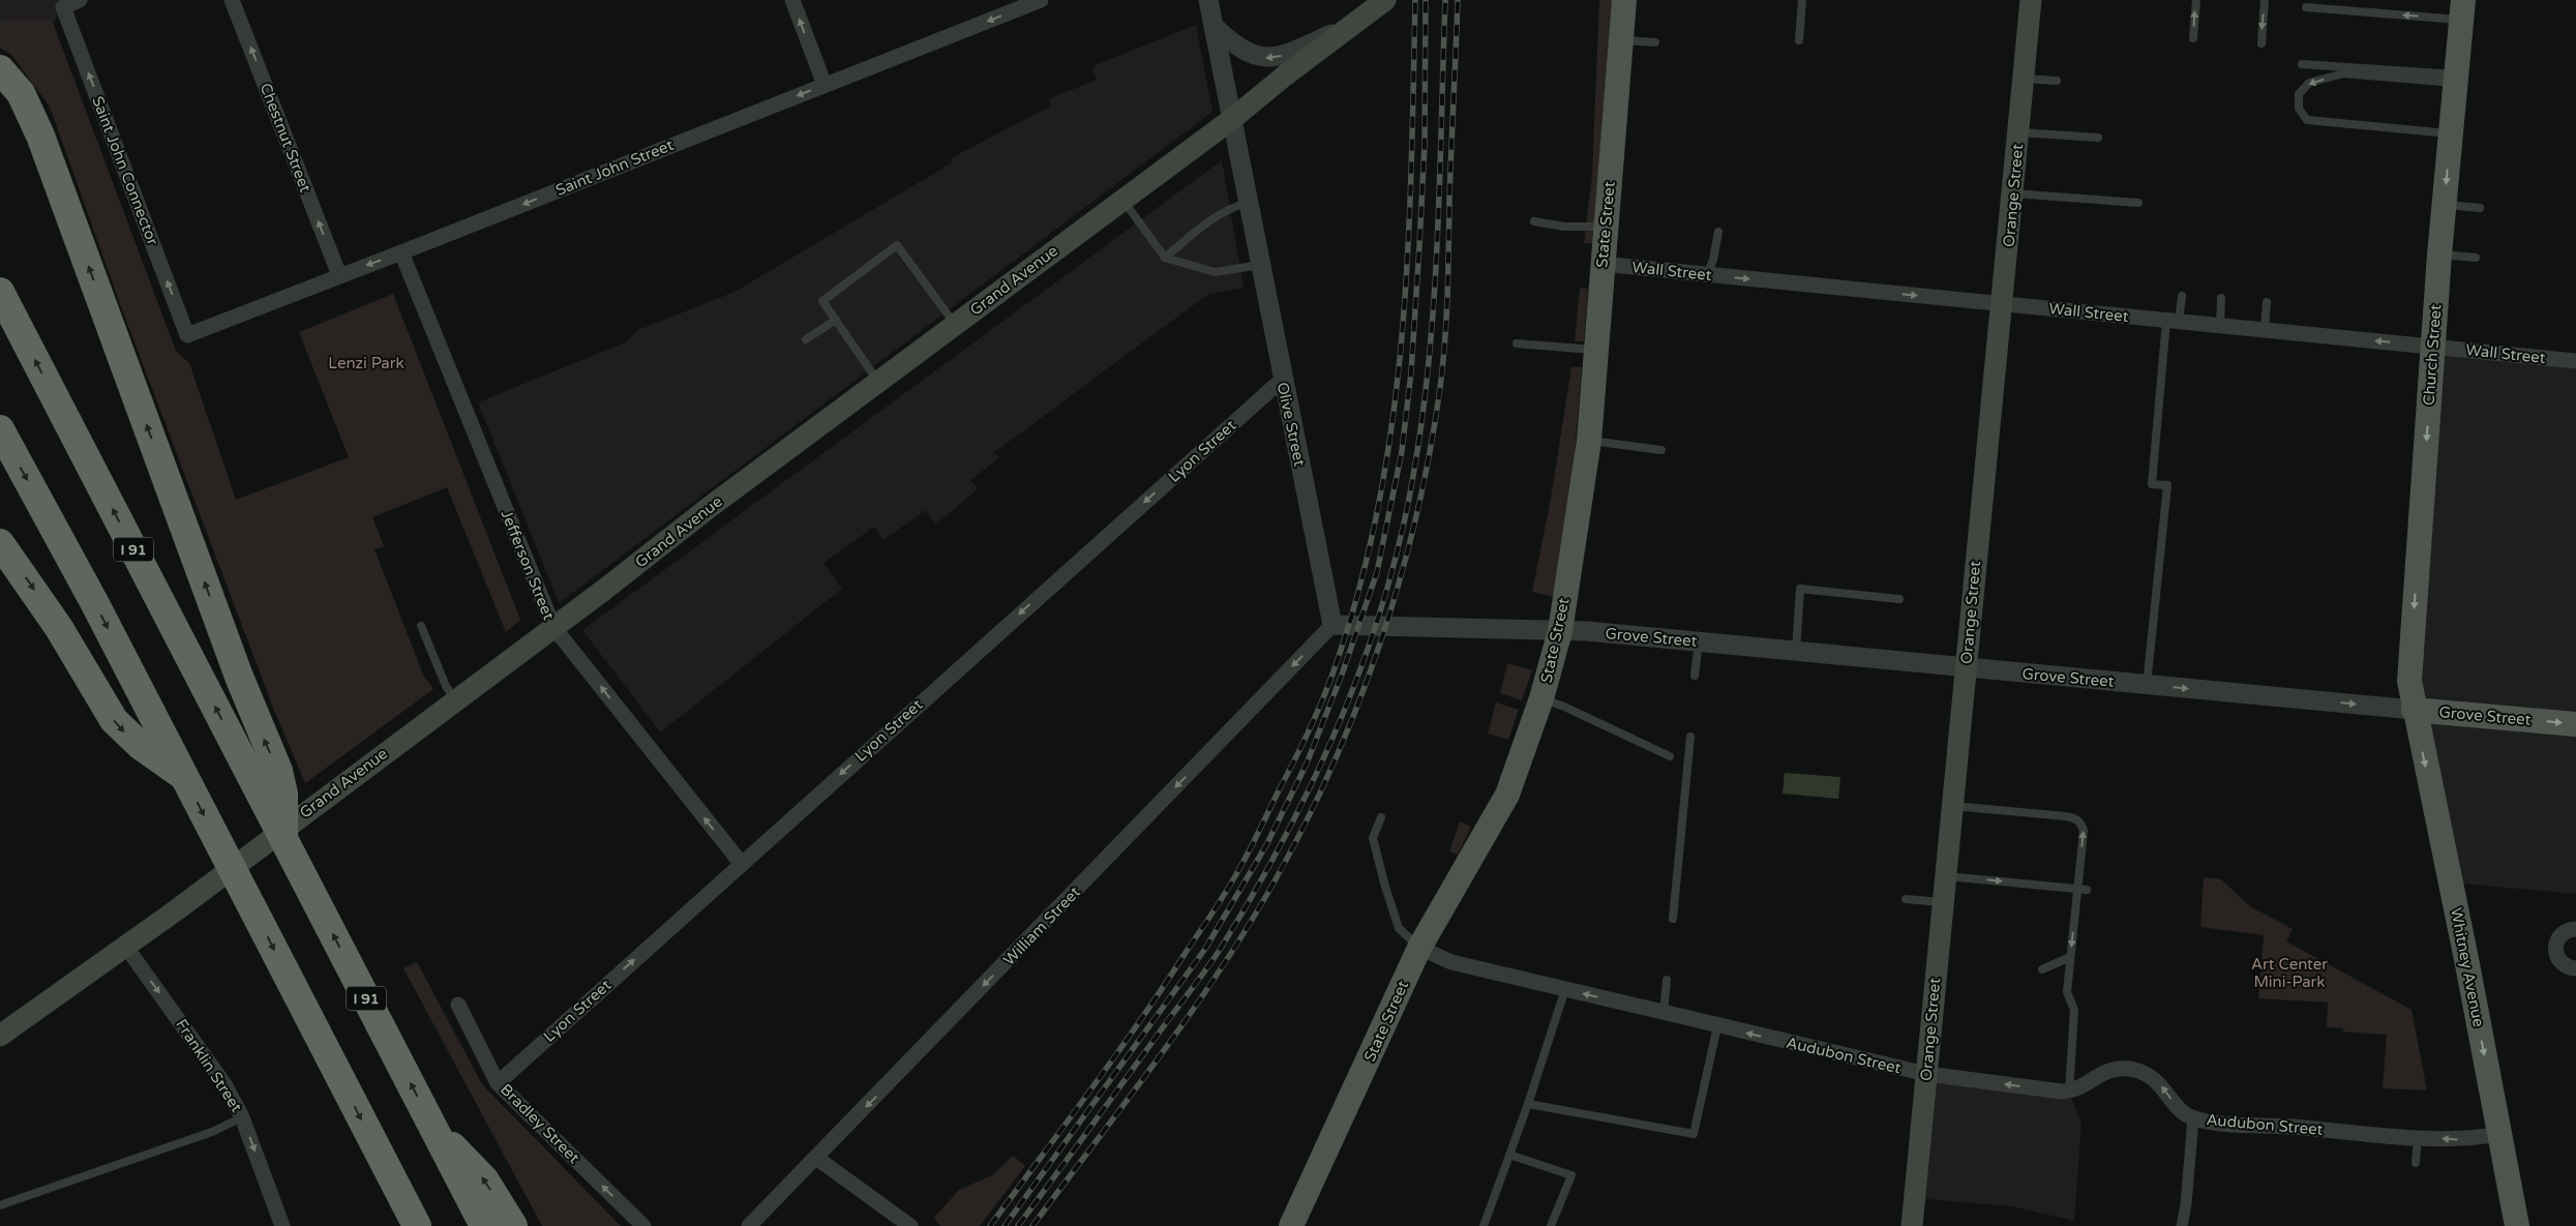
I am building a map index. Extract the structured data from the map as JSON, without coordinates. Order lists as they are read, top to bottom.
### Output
{
  "streets": {
    "highway": ["I 91"],
    "main road": [
      "Orange Street",
      "State Street",
      "Grand Avenue",
      "Church Street",
      "Grove Street",
      "Whitney Avenue"
    ],
    "street": [
      "Chestnut Street",
      "Saint John Street",
      "Saint John Connector",
      "Wall Street",
      "Olive Street",
      "Lyon Street",
      "Jefferson Street",
      "William Street",
      "Audubon Street",
      "Franklin Street",
      "Bradley Street"
    ]
  },
  "crossings": [
    ["Chestnut Street", "Saint John Street"],
    ["Saint John Street", "Saint John Connector"],
    ["Saint John Street", "Jefferson Street"],
    ["Orange Street", "Wall Street"],
    ["Orange Street", "Grove Street"],
    ["Orange Street", "Audubon Street"],
    ["State Street", "Wall Street"],
    ["State Street", "Grove Street"],
    ["State Street", "Audubon Street"],
    ["Wall Street", "Church Street"],
    ["Grand Avenue", "Olive Street"],
    ["Grand Avenue", "Jefferson Street"],
    ["Grand Avenue", "Franklin Street"],
    ["Church Street", "Grove Street"],
    ["Church Street", "Whitney Avenue"],
    ["Olive Street", "Lyon Street"],
    ["Olive Street", "William Street"],
    ["Lyon Street", "Jefferson Street"],
    ["Lyon Street", "Bradley Street"],
    ["Grove Street", "Whitney Avenue"],
    ["Whitney Avenue", "Audubon Street"]
  ],
  "one_way": [
    "Chestnut Street",
    "Saint John Street",
    "Saint John Connector",
    "Church Street",
    "Jefferson Street",
    "Grove Street",
    "William Street",
    "Whitney Avenue",
    "Audubon Street",
    "Franklin Street",
    "Bradley Street"
  ],
  "parks": ["Lenzi Park", "Art Center Mini-Park"]
}
